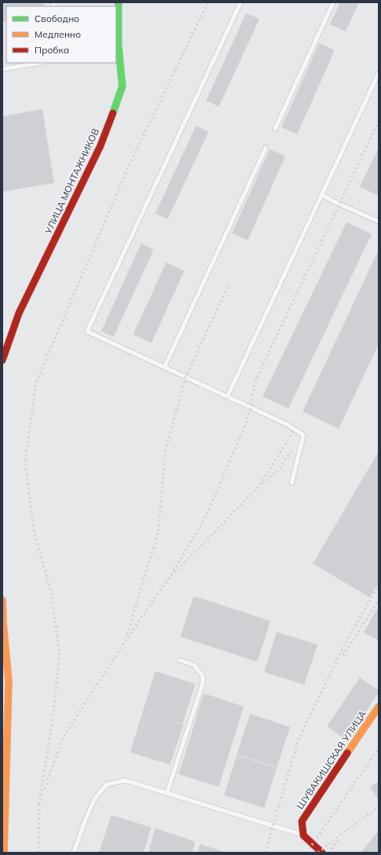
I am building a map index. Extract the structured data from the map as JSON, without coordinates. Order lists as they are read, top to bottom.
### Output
{
  "streets": {
    "street": ["УЛИЦА МОНТАЖНИКОВ", "ШУВАКИШСКАЯ УЛИЦА"]
  },
  "legend": ["Свободно", "Медленно", "Пробка"]
}
